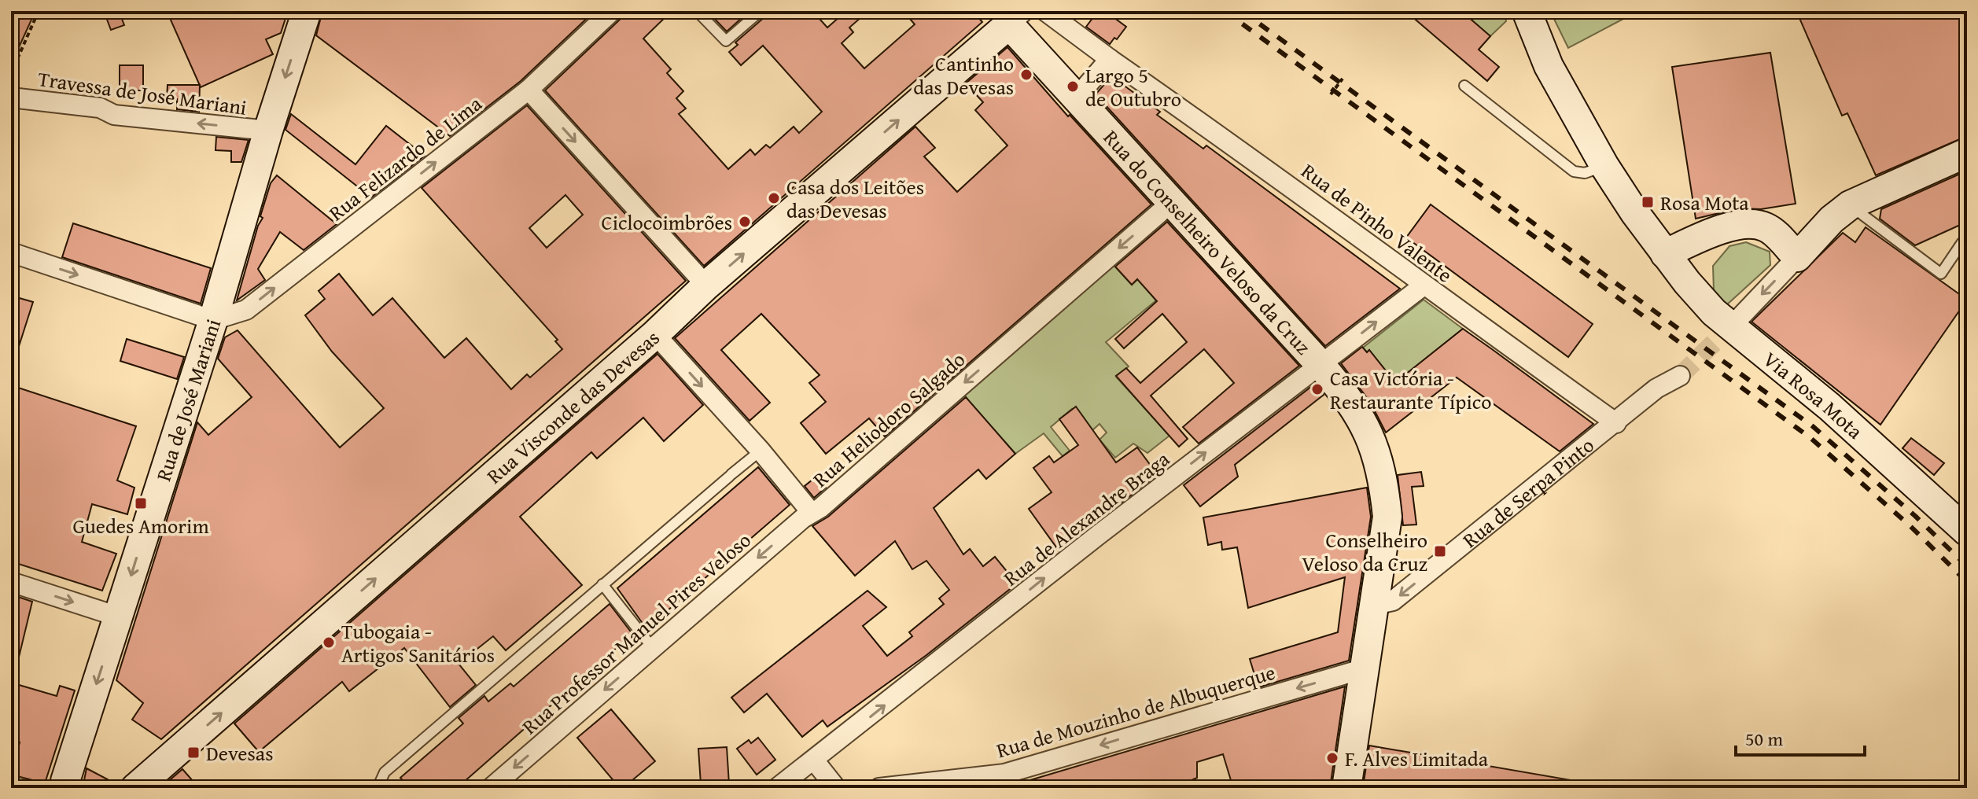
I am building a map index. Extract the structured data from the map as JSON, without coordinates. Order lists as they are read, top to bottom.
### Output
{
  "streets": {
    "main road": [
      "Rua do Conselheiro Veloso da Cruz",
      "Via Rosa Mota",
      "Rua de José Mariani",
      "Rua Visconde das Devesas"
    ],
    "street": [
      "Travessa de José Mariani",
      "Rua Felizardo de Lima",
      "Rua de Pinho Valente",
      "Rua Heliodoro Salgado",
      "Rua de Serpa Pinto",
      "Rua de Alexandre Braga",
      "Rua Professor Manuel Pires Veloso",
      "Rua de Mouzinho de Albuquerque"
    ]
  },
  "crossings": [
    ["Travessa de José Mariani", "Rua de José Mariani"],
    ["Rua Felizardo de Lima", "Rua de José Mariani"],
    ["Rua de Pinho Valente", "Rua de Serpa Pinto"],
    ["Rua de Pinho Valente", "Rua de Alexandre Braga"],
    ["Rua do Conselheiro Veloso da Cruz", "Rua Heliodoro Salgado"],
    ["Rua do Conselheiro Veloso da Cruz", "Rua de Serpa Pinto"],
    ["Rua do Conselheiro Veloso da Cruz", "Rua de Alexandre Braga"],
    ["Rua do Conselheiro Veloso da Cruz", "Rua de Mouzinho de Albuquerque"],
    ["Rua Visconde das Devesas", "Rua Heliodoro Salgado"],
    ["Rua Heliodoro Salgado", "Rua Professor Manuel Pires Veloso"]
  ],
  "one_way": [
    "Rua Felizardo de Lima",
    "Rua de José Mariani",
    "Rua Visconde das Devesas",
    "Rua de Serpa Pinto",
    "Rua de Alexandre Braga",
    "Rua Professor Manuel Pires Veloso",
    "Rua de Mouzinho de Albuquerque"
  ],
  "places": {
    "other": [
      "Cantinho das Devesas",
      "Largo 5 de Outubro",
      "Casa dos Leitões das Devesas",
      "Ciclocoimbrões",
      "Casa Victória - Restaurante Típico",
      "Tubogaia - Artigos Sanitários",
      "F. Alves Limitada"
    ],
    "transit": [
      "Rosa Mota",
      "Guedes Amorim",
      "Conselheiro Veloso da Cruz",
      "Devesas"
    ]
  },
  "scale_bar": "50 m"
}
